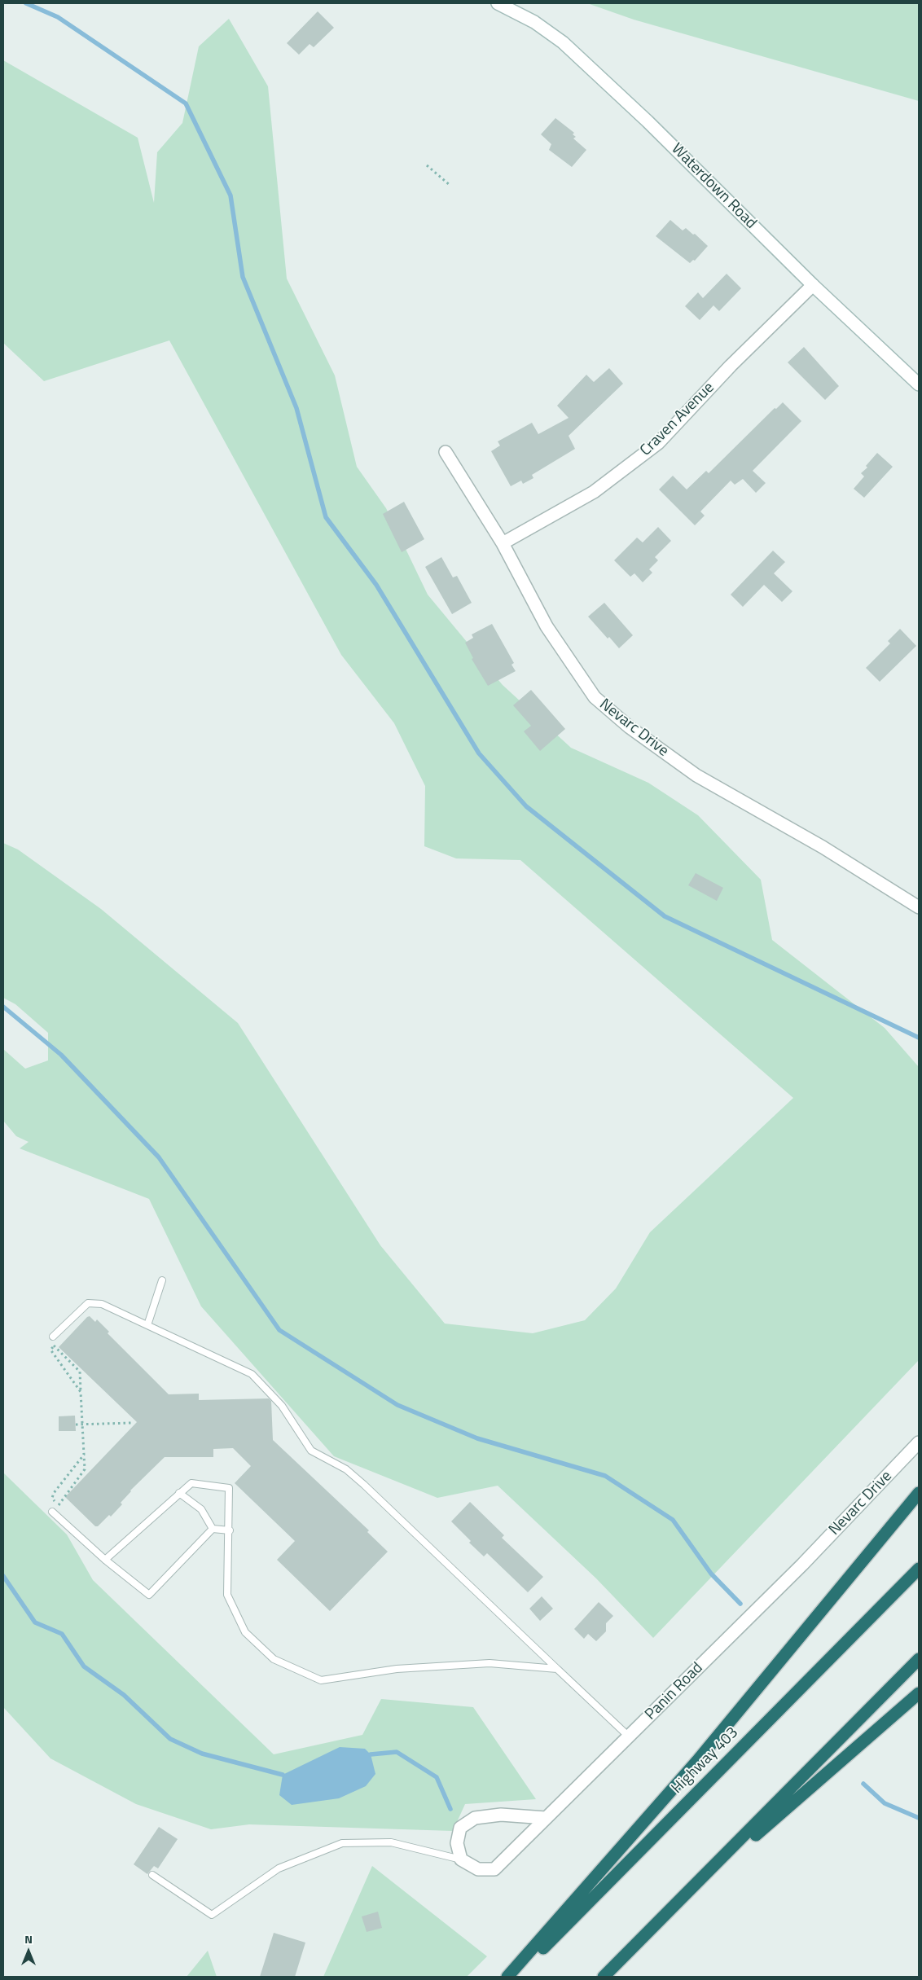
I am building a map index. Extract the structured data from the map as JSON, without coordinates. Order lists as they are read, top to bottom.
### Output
{
  "streets": {
    "highway": ["Highway 403"],
    "street": [
      "Waterdown Road",
      "Craven Avenue",
      "Nevarc Drive",
      "Panin Road"
    ]
  },
  "crossings": [
    ["Waterdown Road", "Craven Avenue"],
    ["Craven Avenue", "Nevarc Drive"],
    ["Nevarc Drive", "Panin Road"]
  ],
  "north": "top"
}
